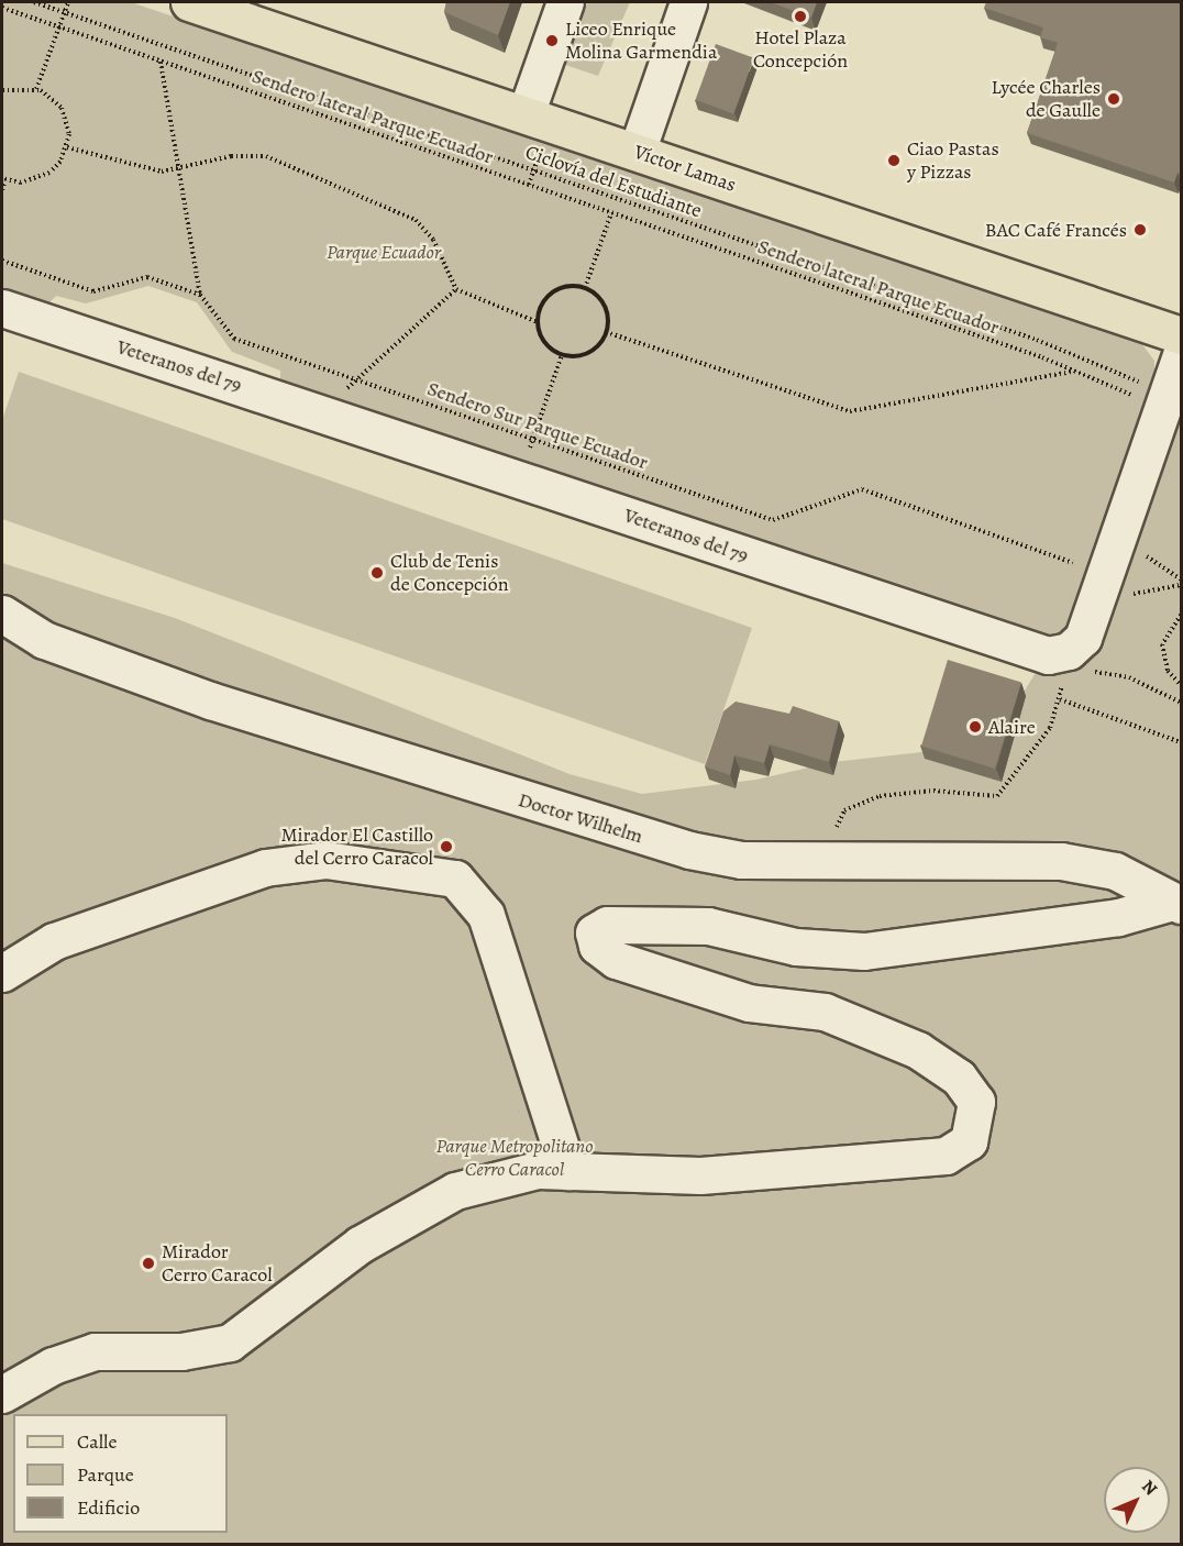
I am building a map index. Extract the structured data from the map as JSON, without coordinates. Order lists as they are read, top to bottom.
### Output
{
  "streets": {
    "main road": ["Víctor Lamas"],
    "street": ["Veteranos del 79", "Doctor Wilhelm"],
    "path": ["Sendero lateral Parque Ecuador", "Ciclovía del Estudiante", "Sendero Sur Parque Ecuador"]
  },
  "crossings": [
    ["Sendero lateral Parque Ecuador", "Ciclovía del Estudiante"],
    ["Sendero lateral Parque Ecuador", "Veteranos del 79"],
    ["Ciclovía del Estudiante", "Veteranos del 79"]
  ],
  "parks": ["Parque Ecuador", "Parque Metropolitano Cerro Caracol"],
  "places": [
    "Hotel Plaza Concepción",
    "Liceo Enrique Molina Garmendia",
    "Lycée Charles de Gaulle",
    "Ciao Pastas y Pizzas",
    "BAC Café Francés",
    "Club de Tenis de Concepción",
    "Alaire",
    "Mirador El Castillo del Cerro Caracol",
    "Mirador Cerro Caracol"
  ],
  "legend": ["Calle", "Parque", "Edificio"],
  "north": "top right"
}
